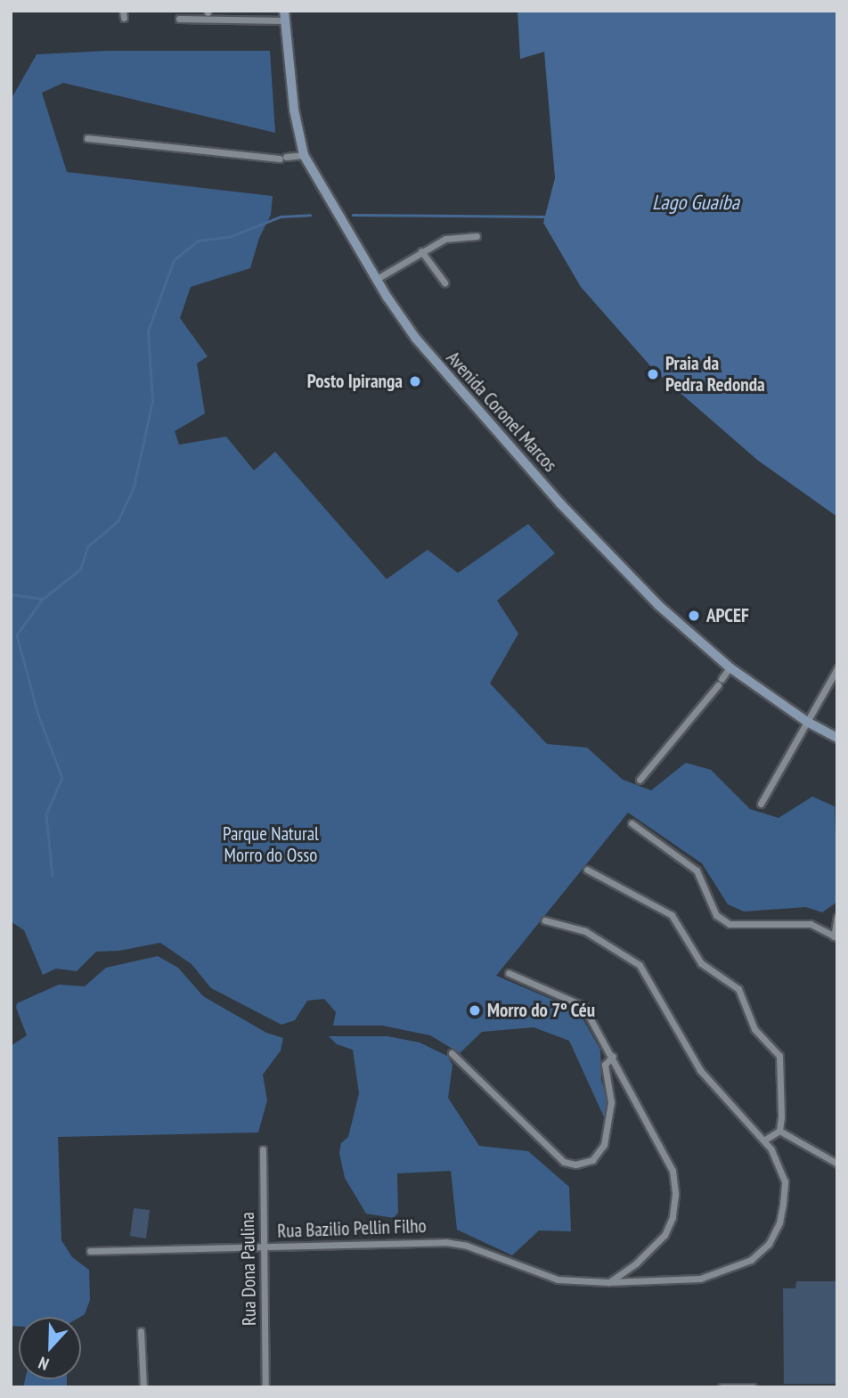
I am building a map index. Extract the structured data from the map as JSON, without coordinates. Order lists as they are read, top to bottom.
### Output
{
  "streets": {
    "main road": ["Avenida Coronel Marcos"],
    "street": ["Rua Bazilio Pellin Filho", "Rua Dona Paulina"]
  },
  "crossings": [
    ["Rua Bazilio Pellin Filho", "Rua Dona Paulina"]
  ],
  "water": ["Lago Guaíba"],
  "parks": ["Parque Natural Morro do Osso"],
  "places": [
    "Praia da Pedra Redonda",
    "Posto Ipiranga",
    "APCEF",
    "Morro do 7º Céu"
  ],
  "north": "bottom"
}
